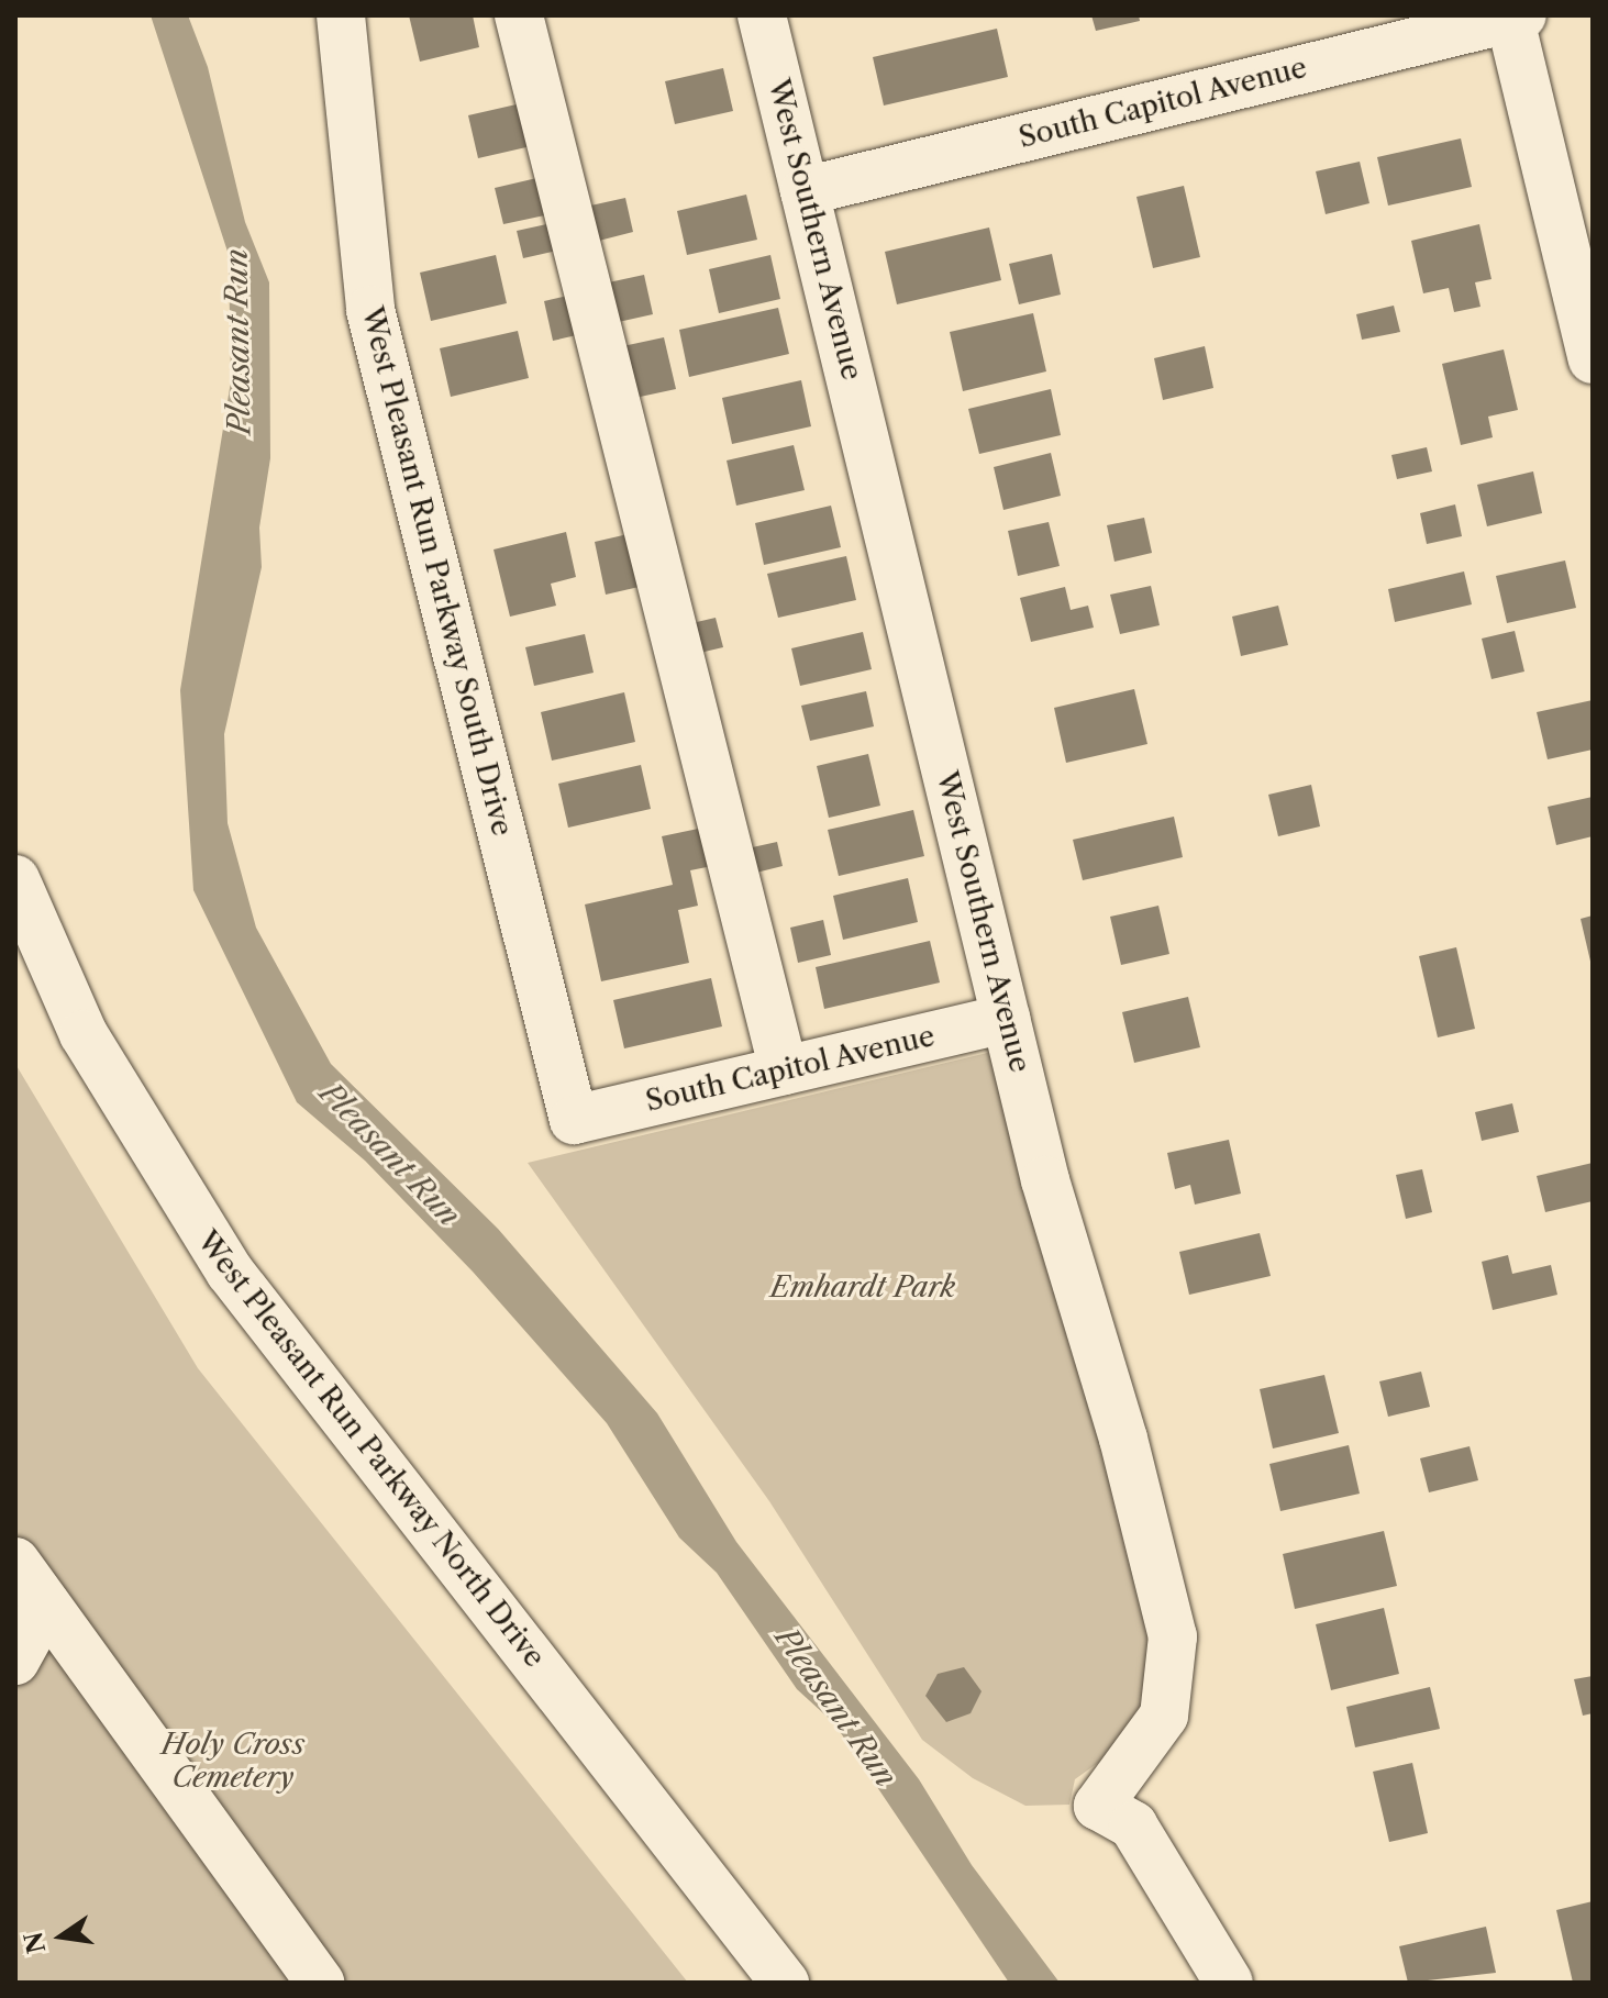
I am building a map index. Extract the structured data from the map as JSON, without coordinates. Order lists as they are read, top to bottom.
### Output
{
  "streets": {
    "street": [
      "South Capitol Avenue",
      "West Southern Avenue",
      "West Pleasant Run Parkway South Drive",
      "West Pleasant Run Parkway North Drive"
    ]
  },
  "crossings": [
    ["South Capitol Avenue", "West Southern Avenue"],
    ["South Capitol Avenue", "West Pleasant Run Parkway South Drive"]
  ],
  "water": ["Pleasant Run"],
  "parks": ["Emhardt Park", "Holy Cross Cemetery"],
  "north": "left"
}
